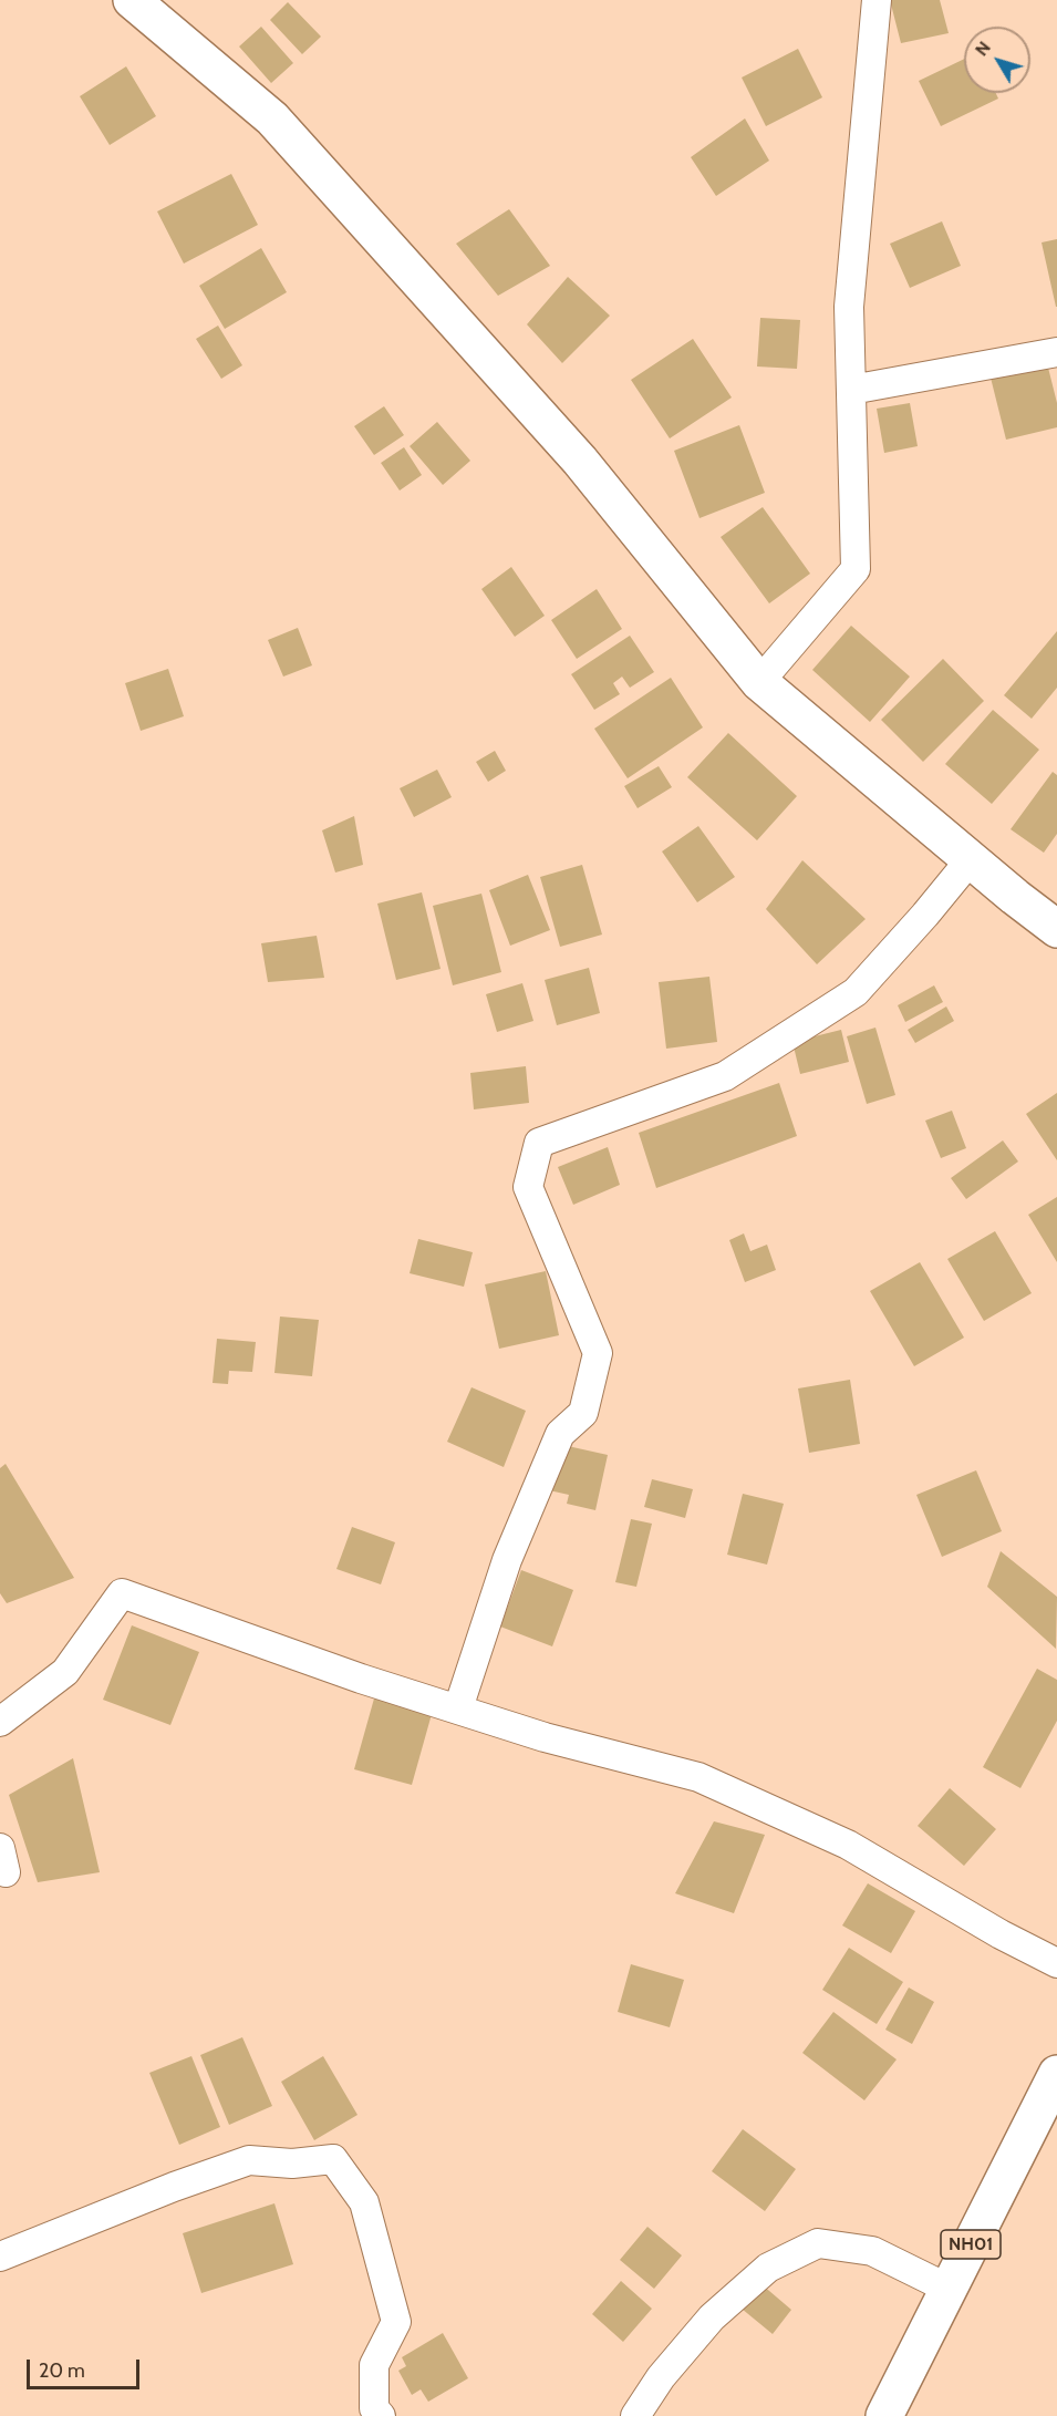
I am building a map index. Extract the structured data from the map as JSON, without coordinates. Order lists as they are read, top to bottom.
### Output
{
  "streets": {
    "main road": ["NH01"]
  },
  "scale_bar": "20 m",
  "north": "top left"
}
